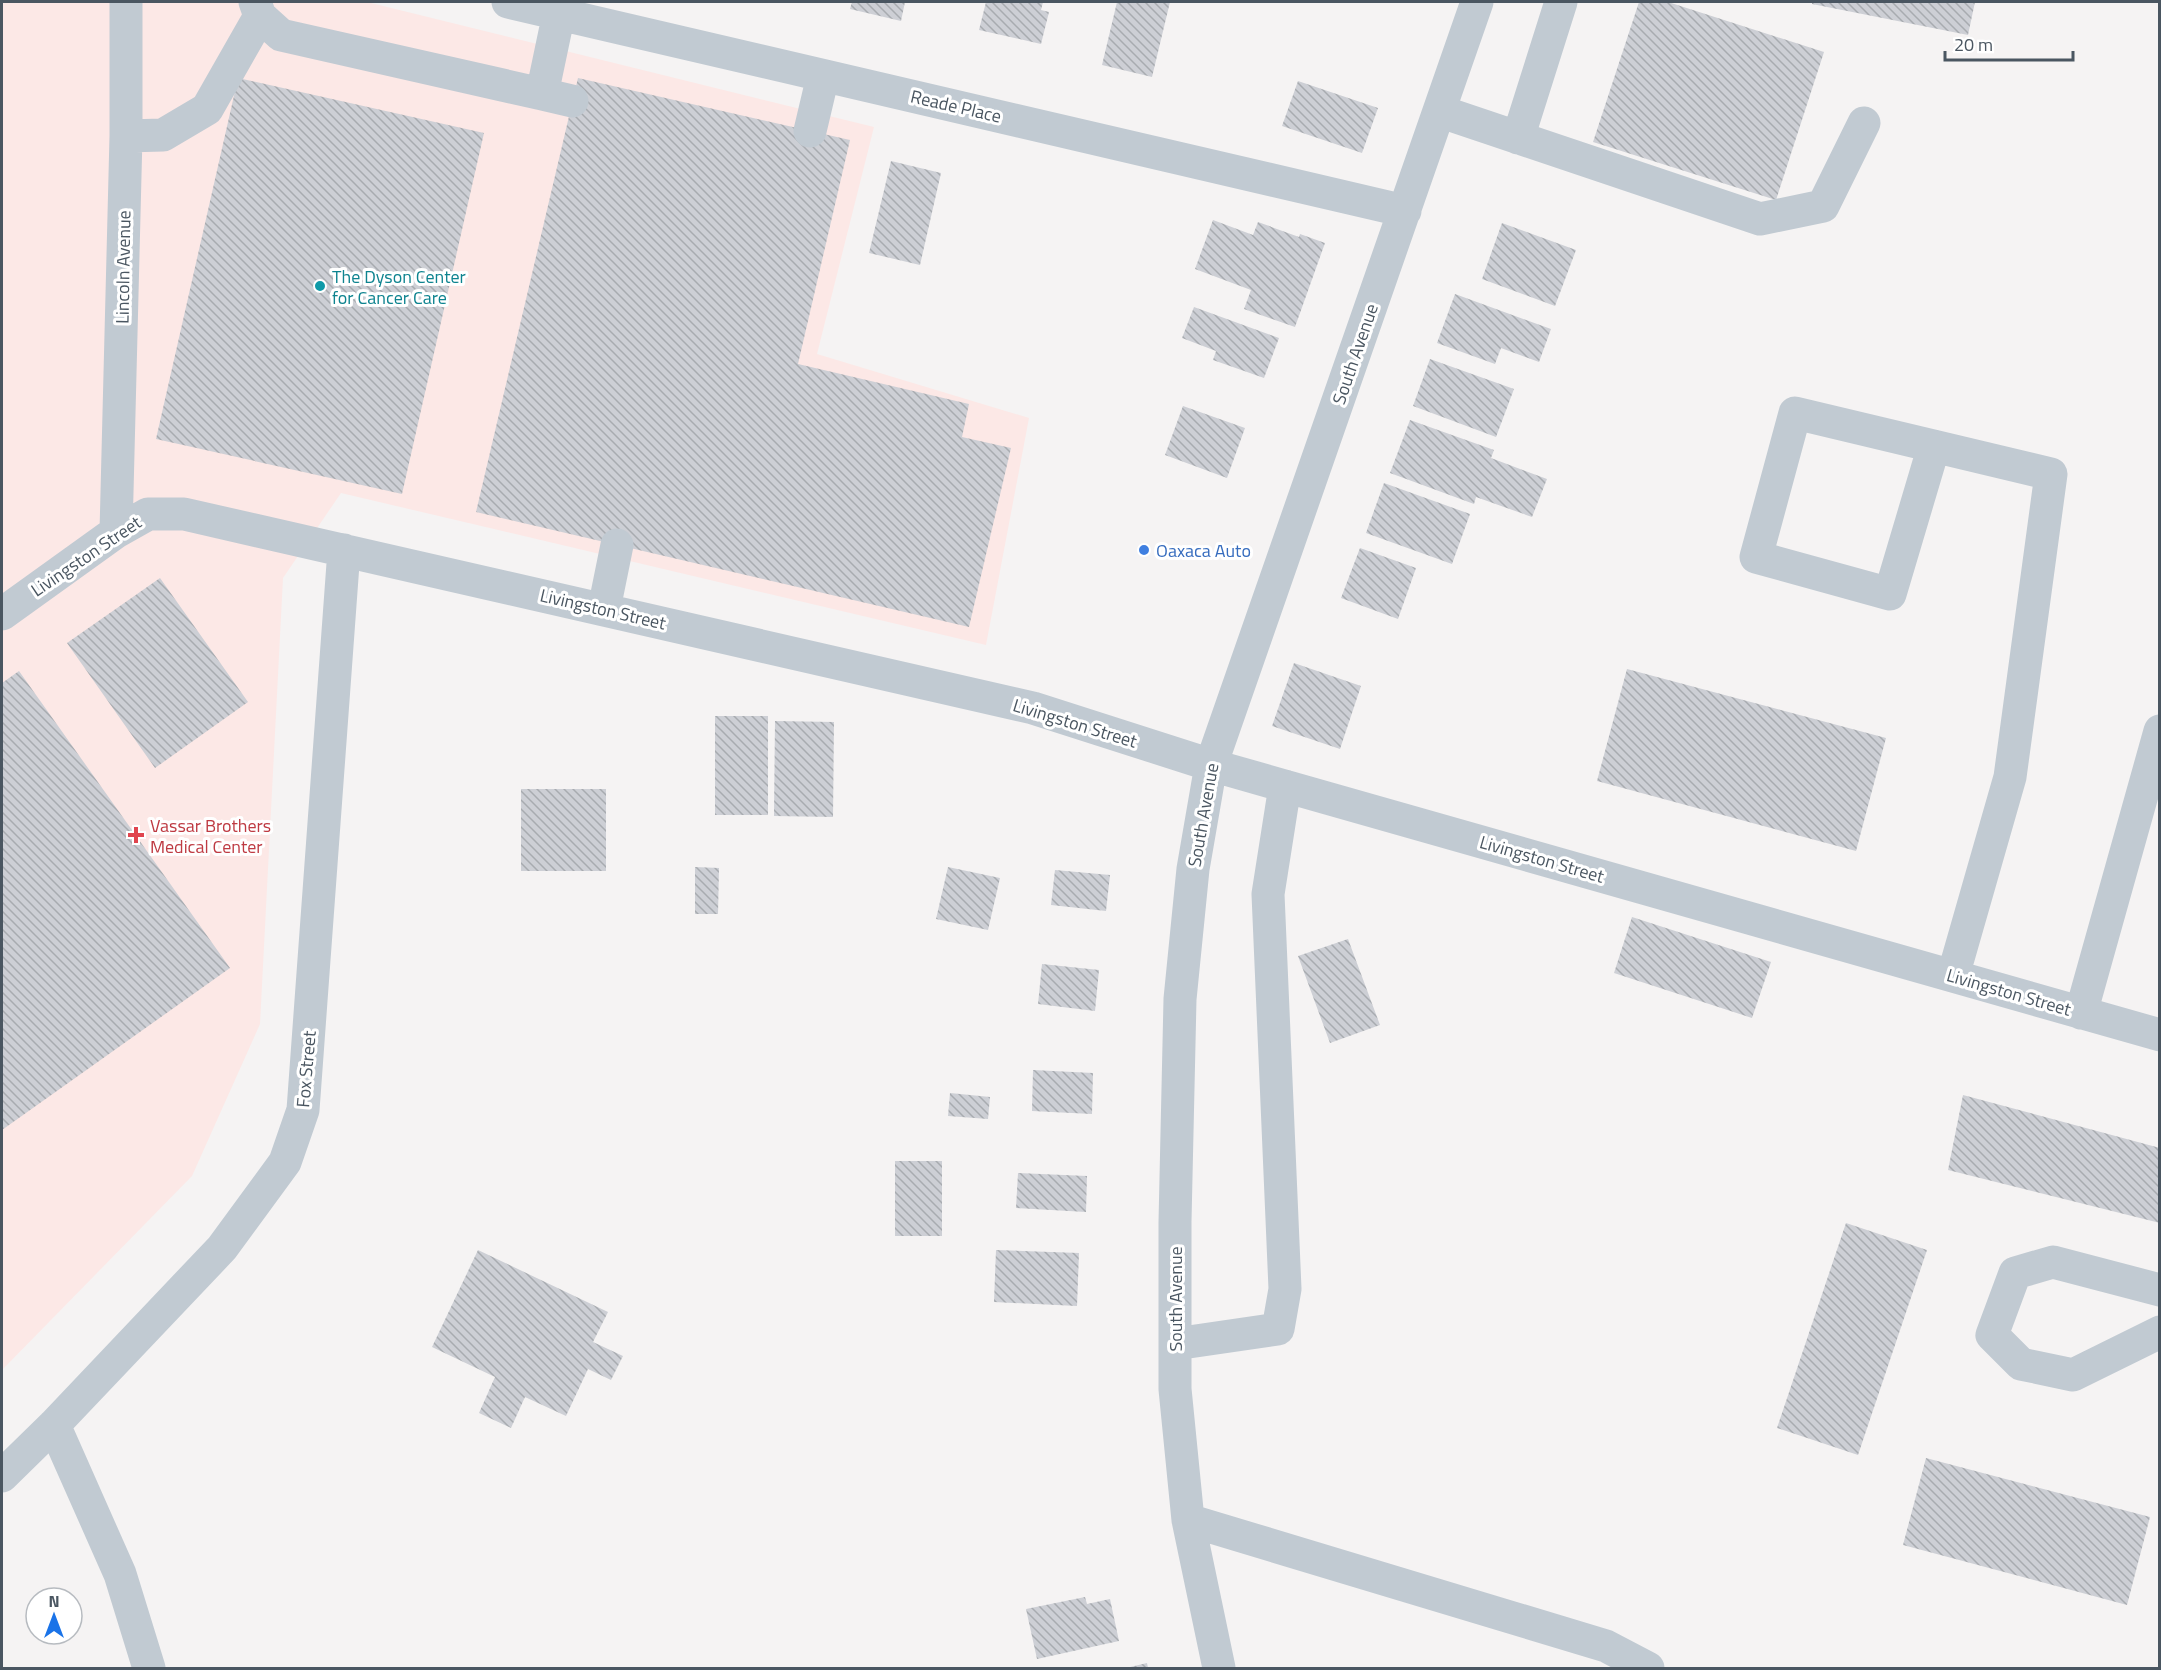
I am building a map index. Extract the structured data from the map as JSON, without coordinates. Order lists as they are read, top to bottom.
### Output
{
  "streets": {
    "street": [
      "Reade Place",
      "Lincoln Avenue",
      "South Avenue",
      "Livingston Street",
      "Fox Street"
    ]
  },
  "crossings": [
    ["Reade Place", "South Avenue"],
    ["Lincoln Avenue", "Livingston Street"],
    ["South Avenue", "Livingston Street"],
    ["Livingston Street", "Fox Street"]
  ],
  "places": {
    "other": ["The Dyson Center for Cancer Care", "Oaxaca Auto"],
    "health": ["Vassar Brothers Medical Center"]
  },
  "scale_bar": "20 m",
  "north": "top"
}
